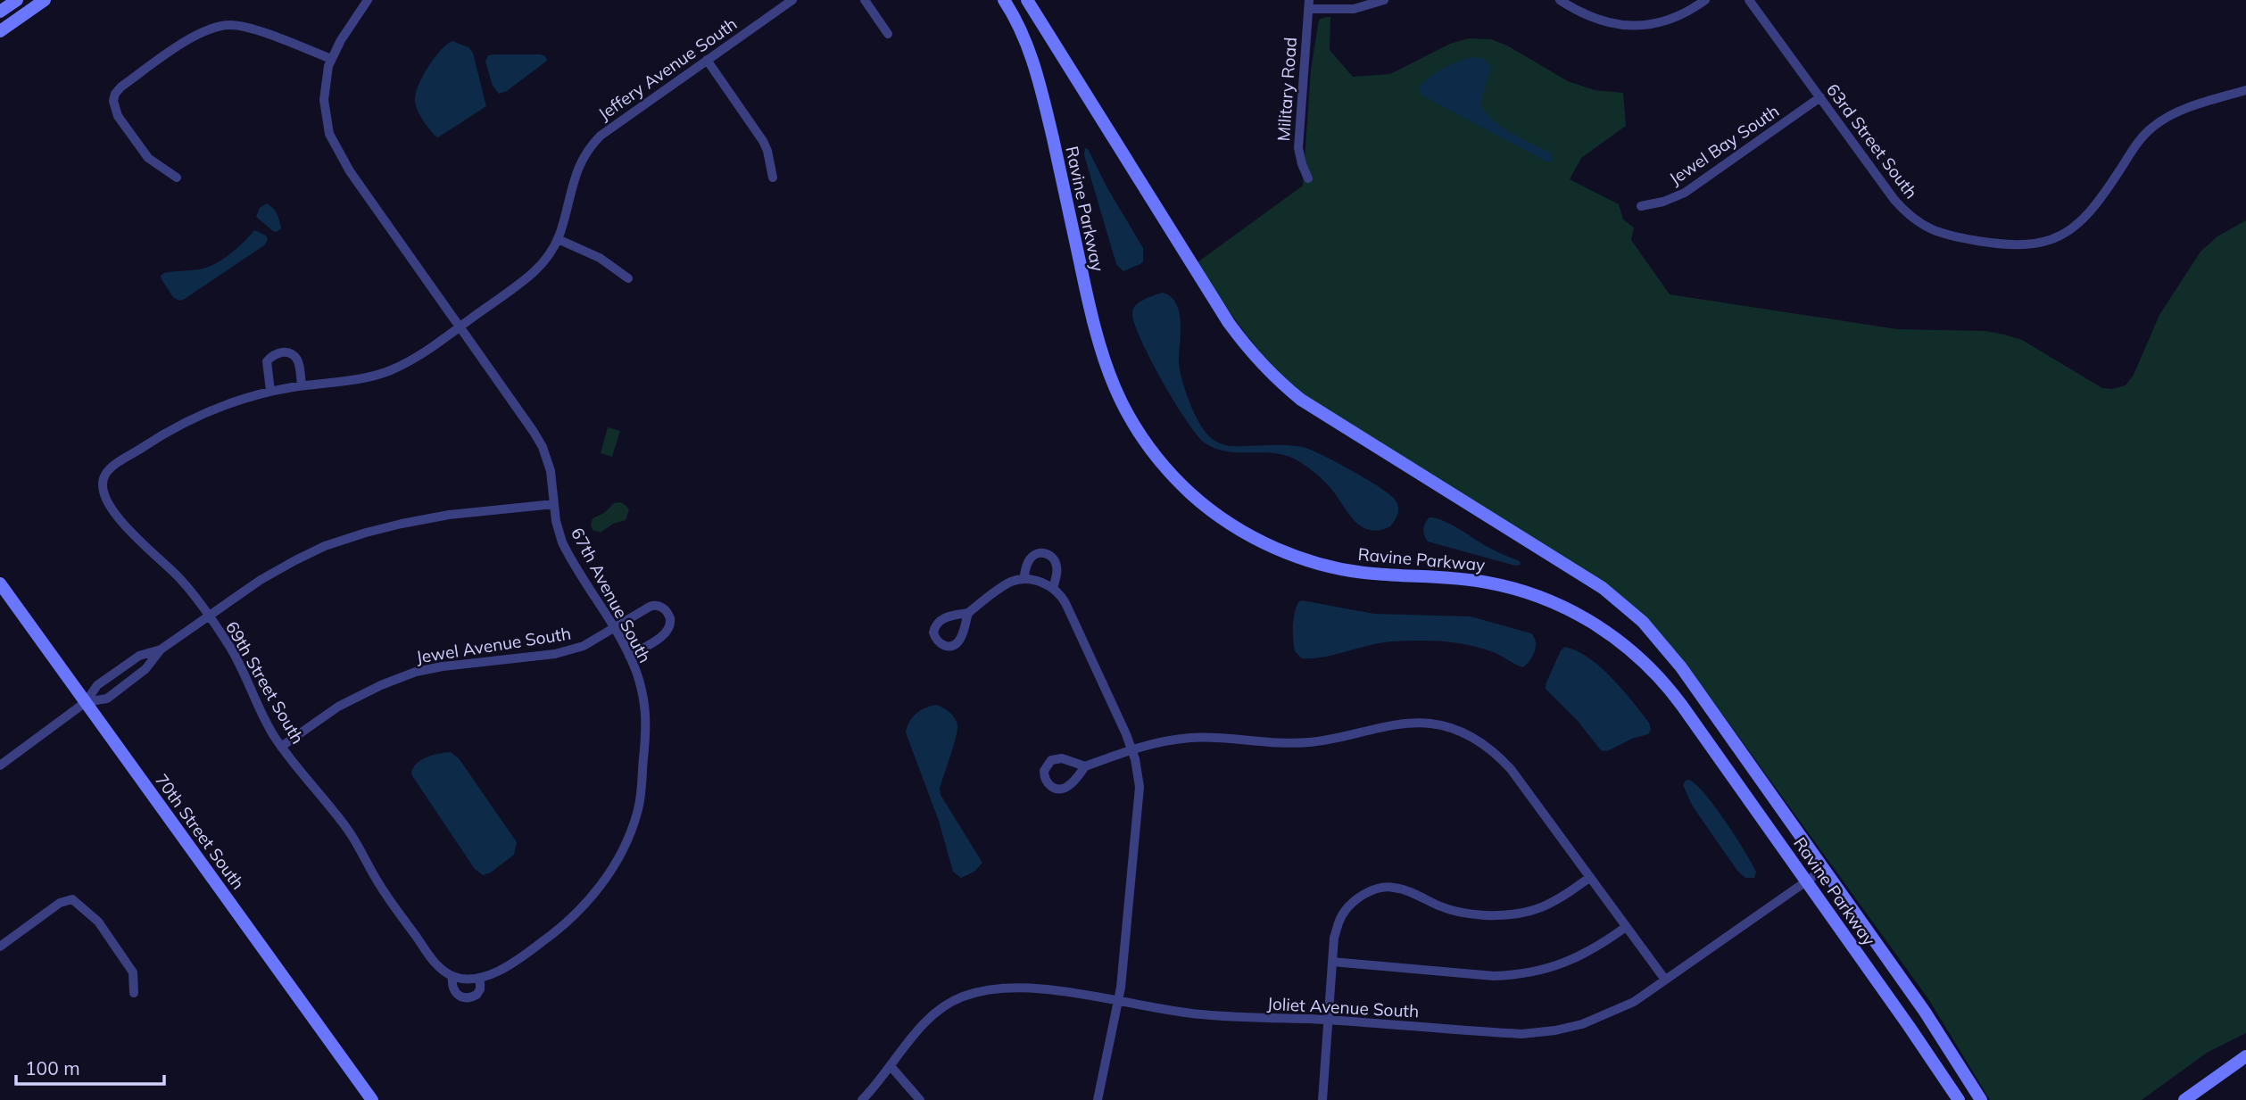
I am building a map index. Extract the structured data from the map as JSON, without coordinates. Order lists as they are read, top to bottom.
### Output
{
  "streets": {
    "street": [
      "Jeffery Avenue South",
      "Military Road",
      "63rd Street South",
      "Jewel Bay South",
      "Ravine Parkway",
      "67th Avenue South",
      "Jewel Avenue South",
      "69th Street South",
      "70th Street South",
      "Joliet Avenue South"
    ]
  },
  "crossings": [
    ["Jeffery Avenue South", "67th Avenue South"],
    ["Jeffery Avenue South", "69th Street South"],
    ["63rd Street South", "Jewel Bay South"],
    ["Ravine Parkway", "Joliet Avenue South"],
    ["67th Avenue South", "Jewel Avenue South"],
    ["67th Avenue South", "69th Street South"],
    ["Jewel Avenue South", "69th Street South"]
  ],
  "scale_bar": "100 m"
}
